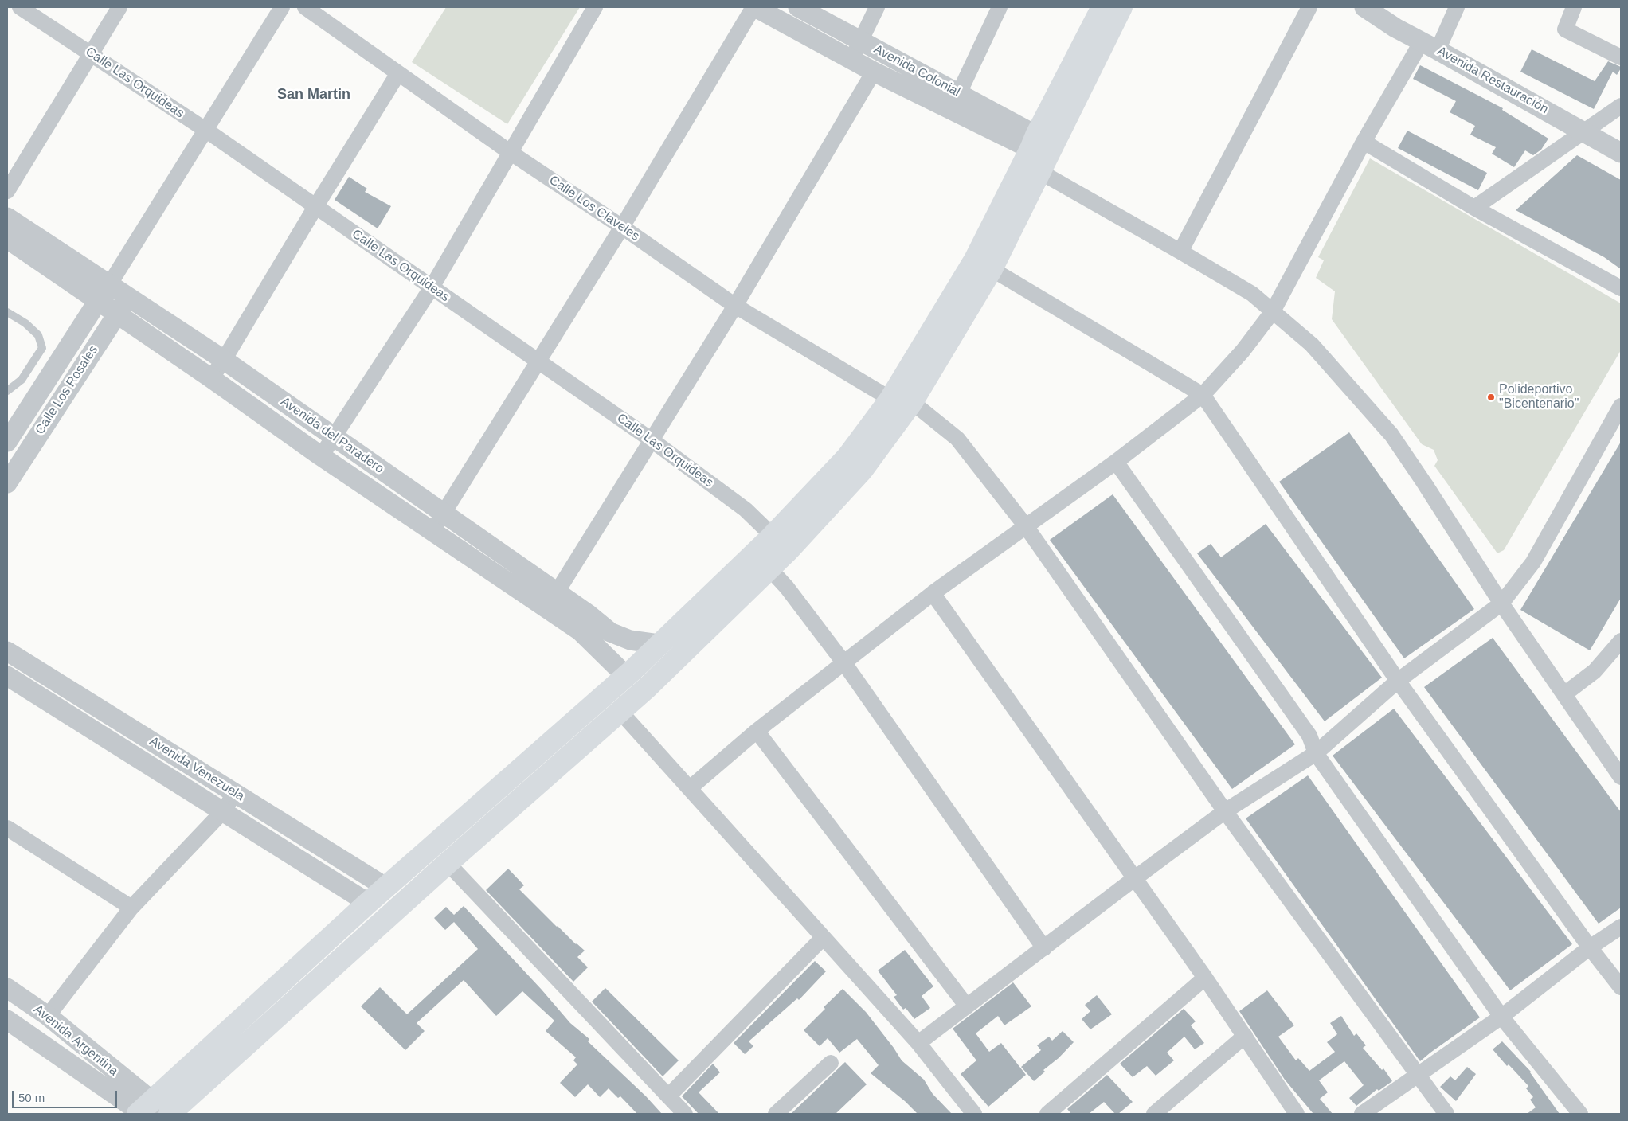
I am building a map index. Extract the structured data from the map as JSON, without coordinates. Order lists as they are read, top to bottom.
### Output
{
  "streets": {
    "street": [
      "Avenida Colonial",
      "Avenida Restauración",
      "Calle Las Orquideas",
      "Calle Los Claveles",
      "Calle Los Rosales",
      "Avenida del Paradero",
      "Avenida Venezuela",
      "Avenida Argentina"
    ]
  },
  "crossings": [
    ["Calle Los Rosales", "Avenida del Paradero"]
  ],
  "districts": ["San Martin"],
  "places": ["Polideportivo \"Bicentenario\""],
  "scale_bar": "50 m"
}
